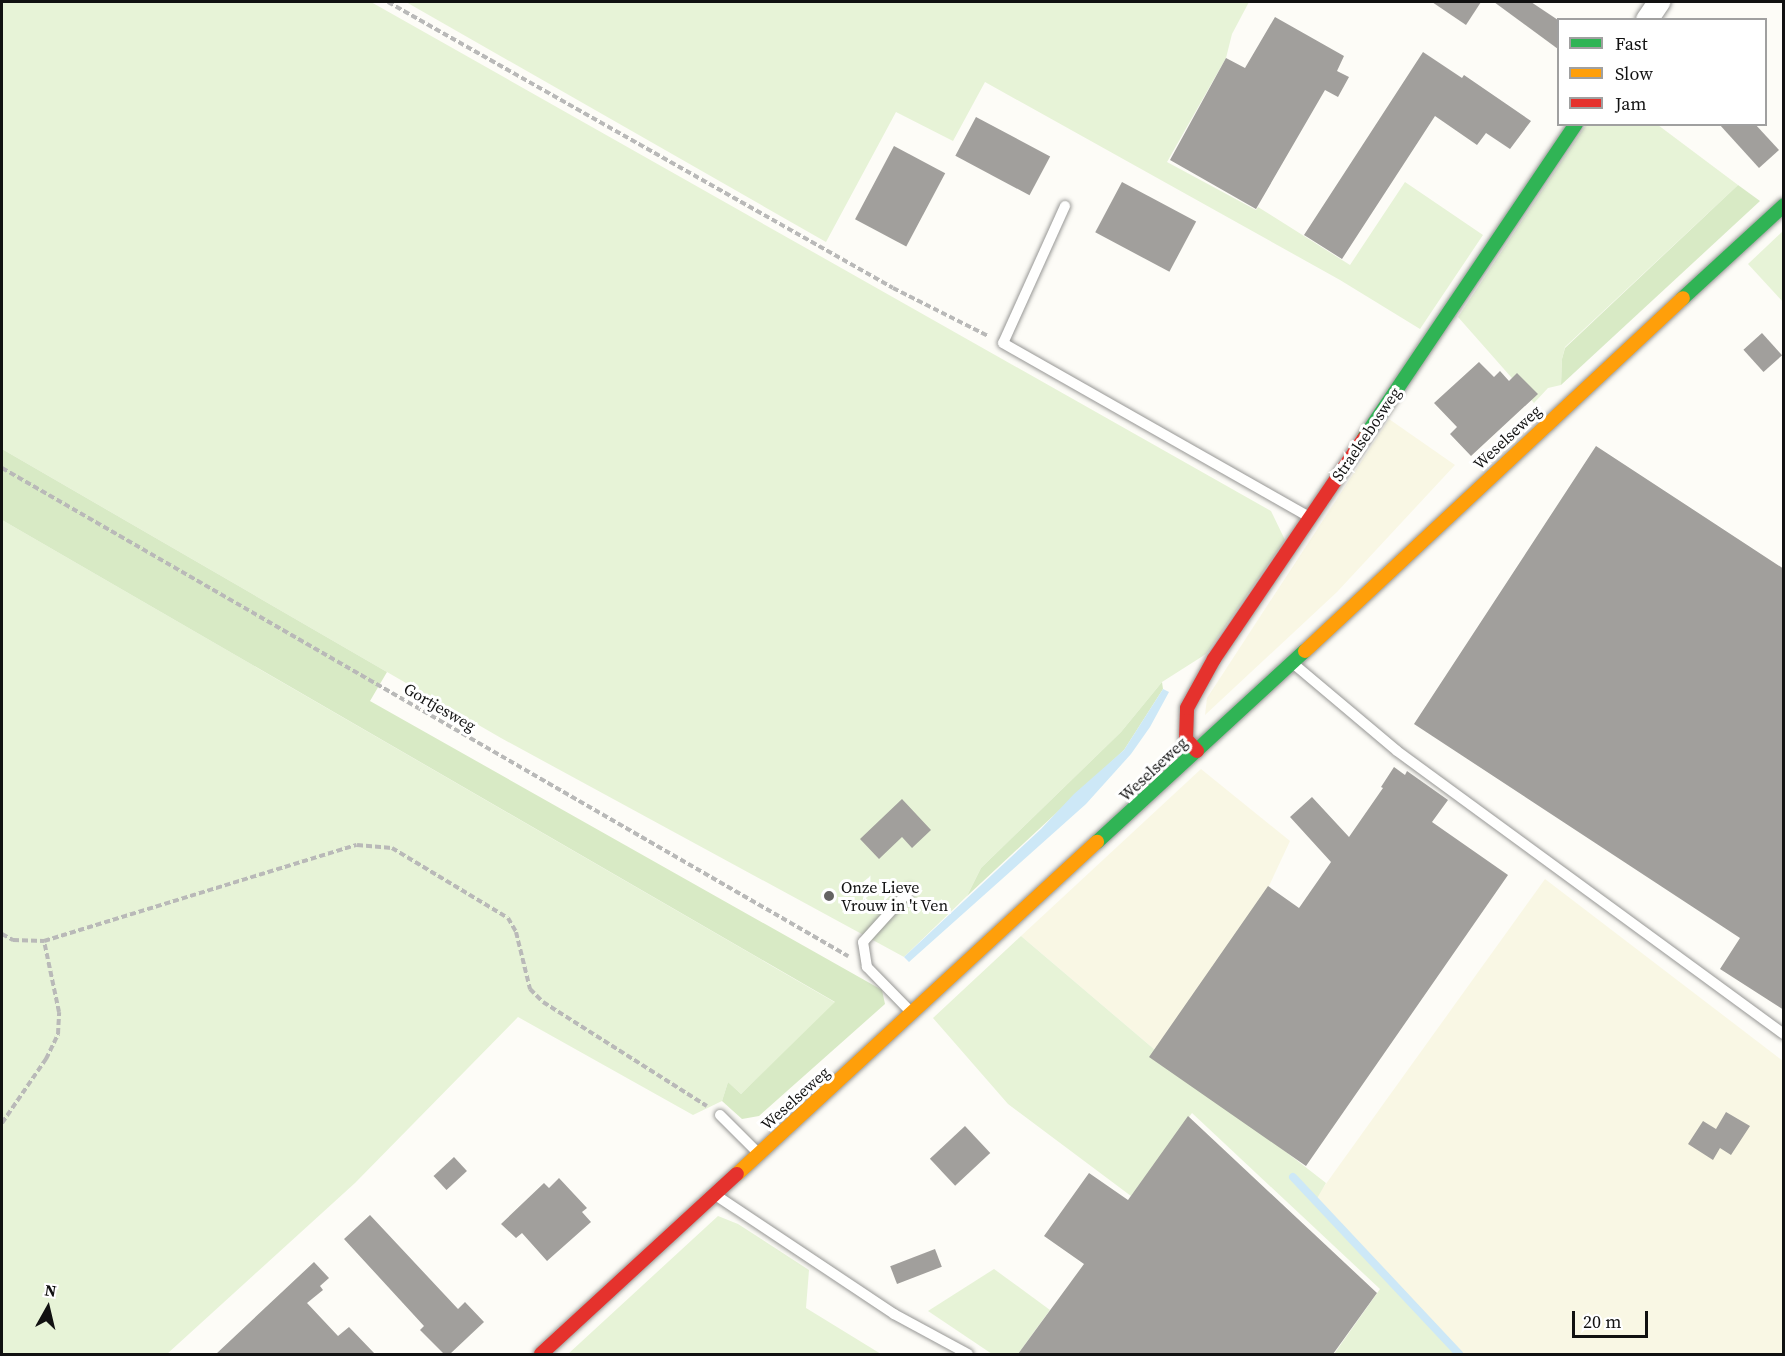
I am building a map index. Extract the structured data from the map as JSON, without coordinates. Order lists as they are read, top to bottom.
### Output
{
  "streets": {
    "main road": ["Straelsebosweg", "Weselseweg"],
    "path": ["Gortjesweg"]
  },
  "crossings": [
    ["Straelsebosweg", "Weselseweg"]
  ],
  "places": ["Onze Lieve Vrouw in 't Ven"],
  "legend": ["Fast", "Slow", "Jam"],
  "scale_bar": "20 m",
  "north": "top"
}
